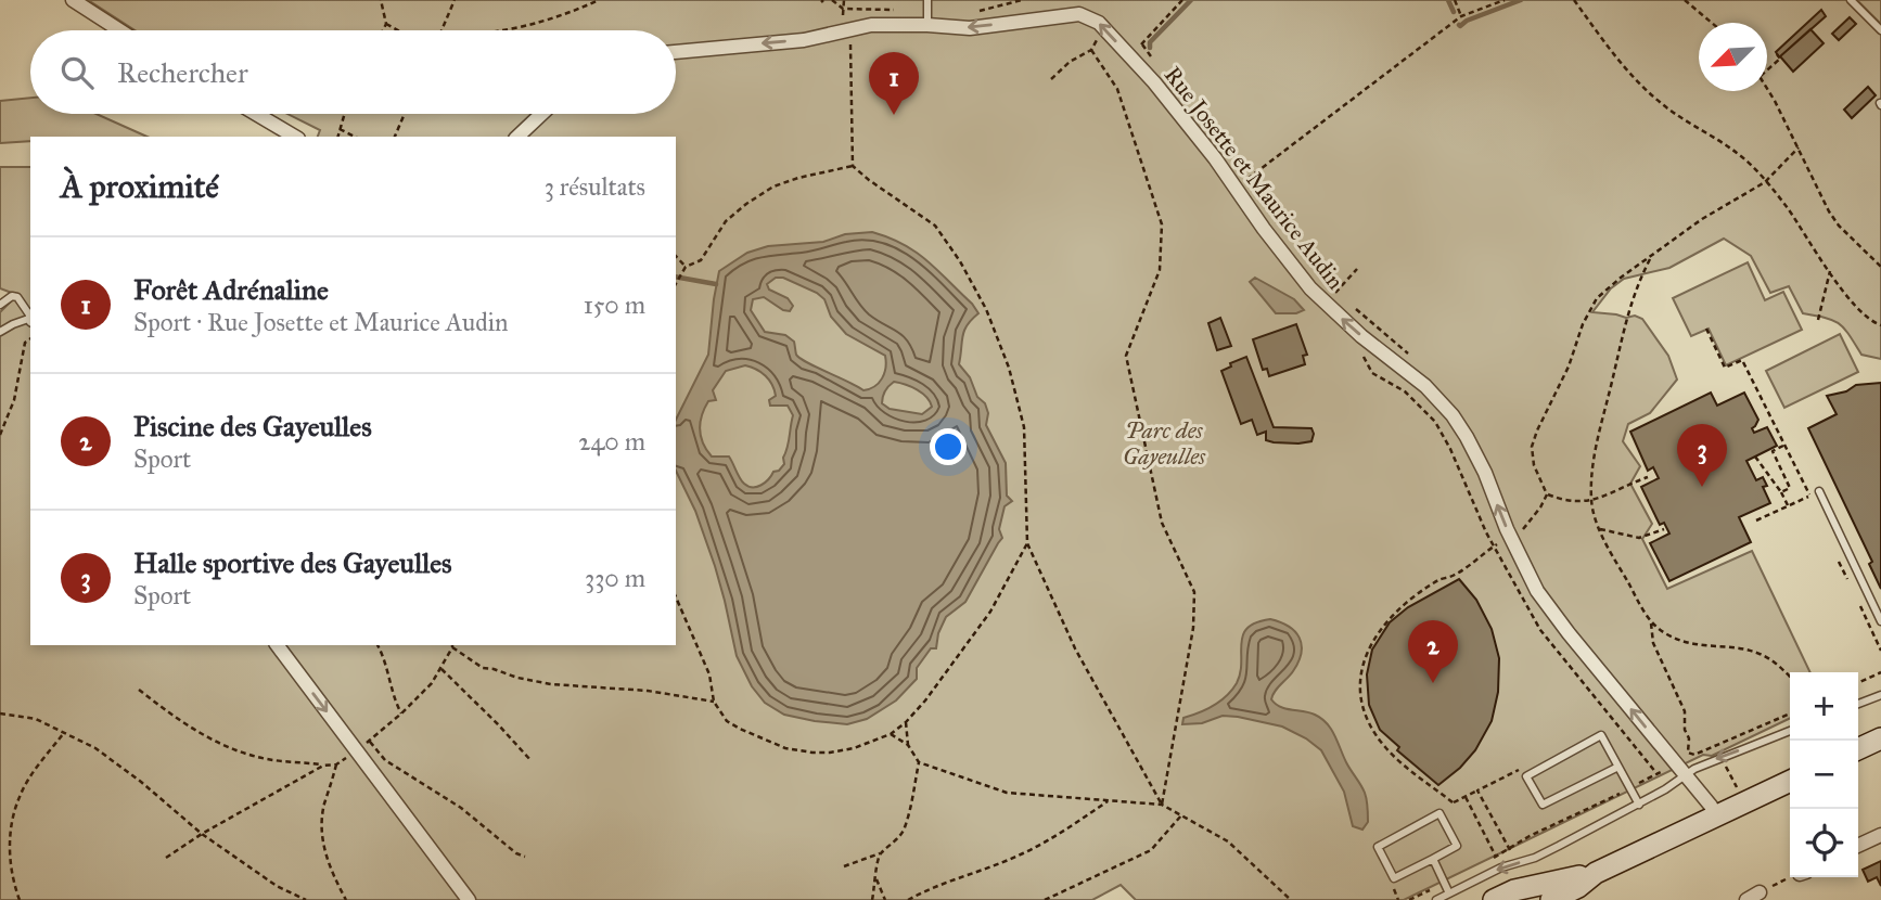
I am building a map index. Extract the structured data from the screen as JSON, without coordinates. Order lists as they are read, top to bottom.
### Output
{
  "streets": {
    "street": ["Rue Josette et Maurice Audin"]
  },
  "one_way": ["Rue Josette et Maurice Audin"],
  "parks": ["Parc des Gayeulles"],
  "north": "bottom left",
  "page": {
    "search": "Rechercher",
    "pins": ["1", "3", "2"],
    "heading": ["À proximité", "3 résultats"],
    "list": [
      {
        "mark": "1",
        "name": "Forêt Adrénaline",
        "note": "Sport · Rue Josette et Maurice Audin",
        "value": "150 m"
      },
      {
        "mark": "2",
        "name": "Piscine des Gayeulles",
        "note": "Sport",
        "value": "240 m"
      },
      {
        "mark": "3",
        "name": "Halle sportive des Gayeulles",
        "note": "Sport",
        "value": "330 m"
      }
    ],
    "map_buttons": ["+", "−"]
  }
}
